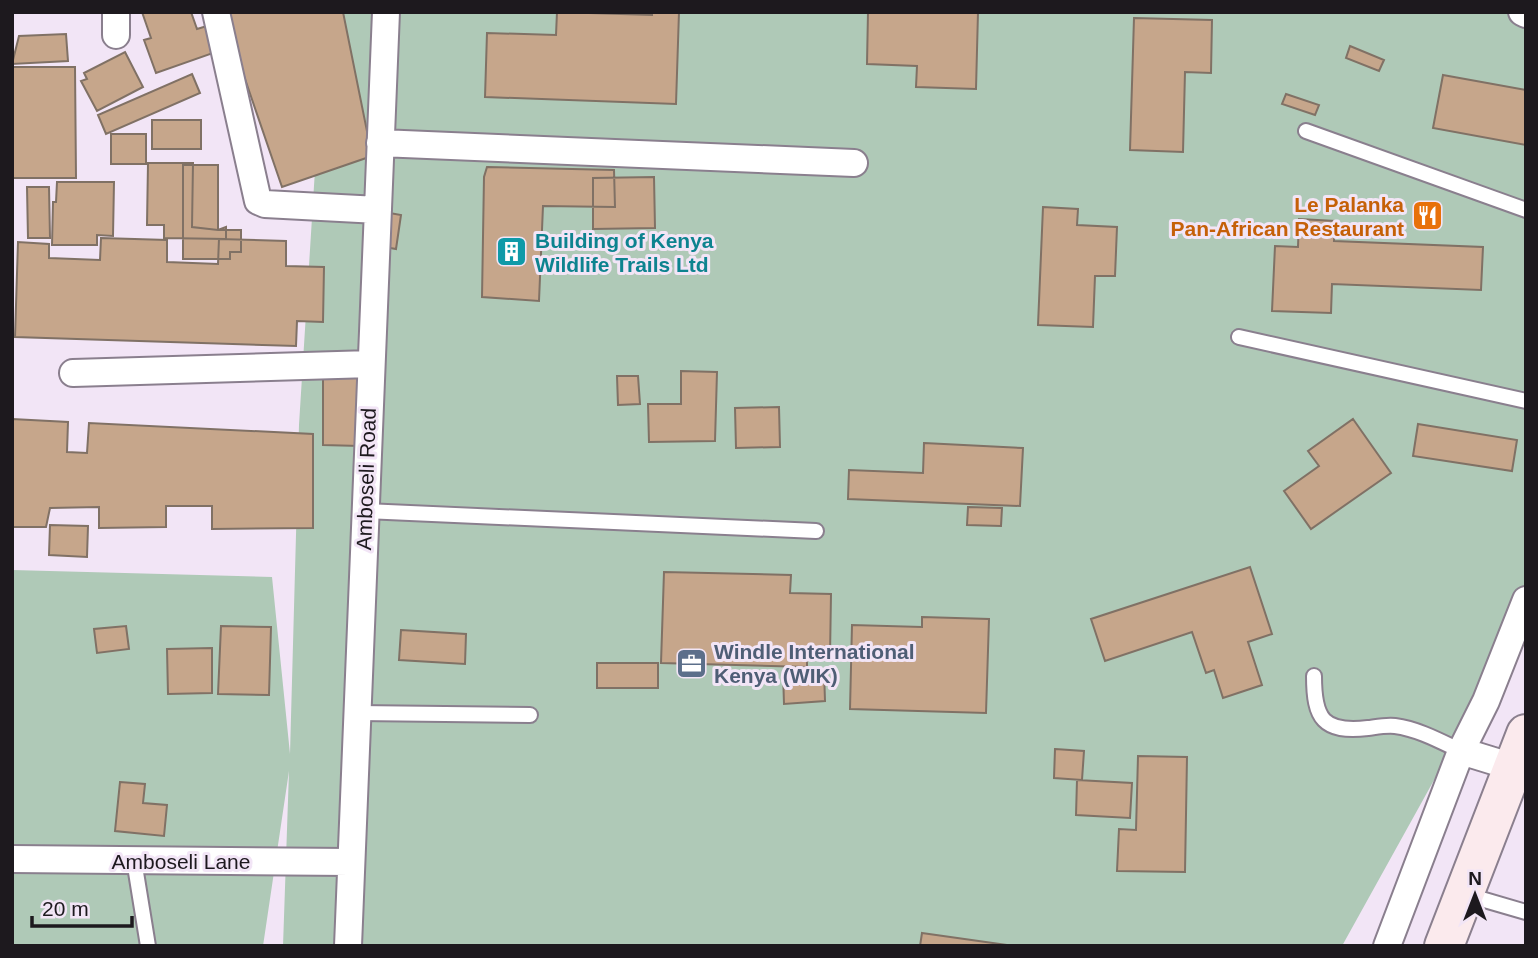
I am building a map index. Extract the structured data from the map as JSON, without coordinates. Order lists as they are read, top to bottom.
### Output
{
  "streets": {
    "street": ["Amboseli Road", "Amboseli Lane"]
  },
  "crossings": [
    ["Amboseli Road", "Amboseli Lane"]
  ],
  "places": {
    "restaurant": ["Le Palanka Pan-African Restaurant"],
    "building": ["Building of Kenya Wildlife Trails Ltd"],
    "office": ["Windle International Kenya (WIK)"]
  },
  "scale_bar": "20 m",
  "north": "top"
}
